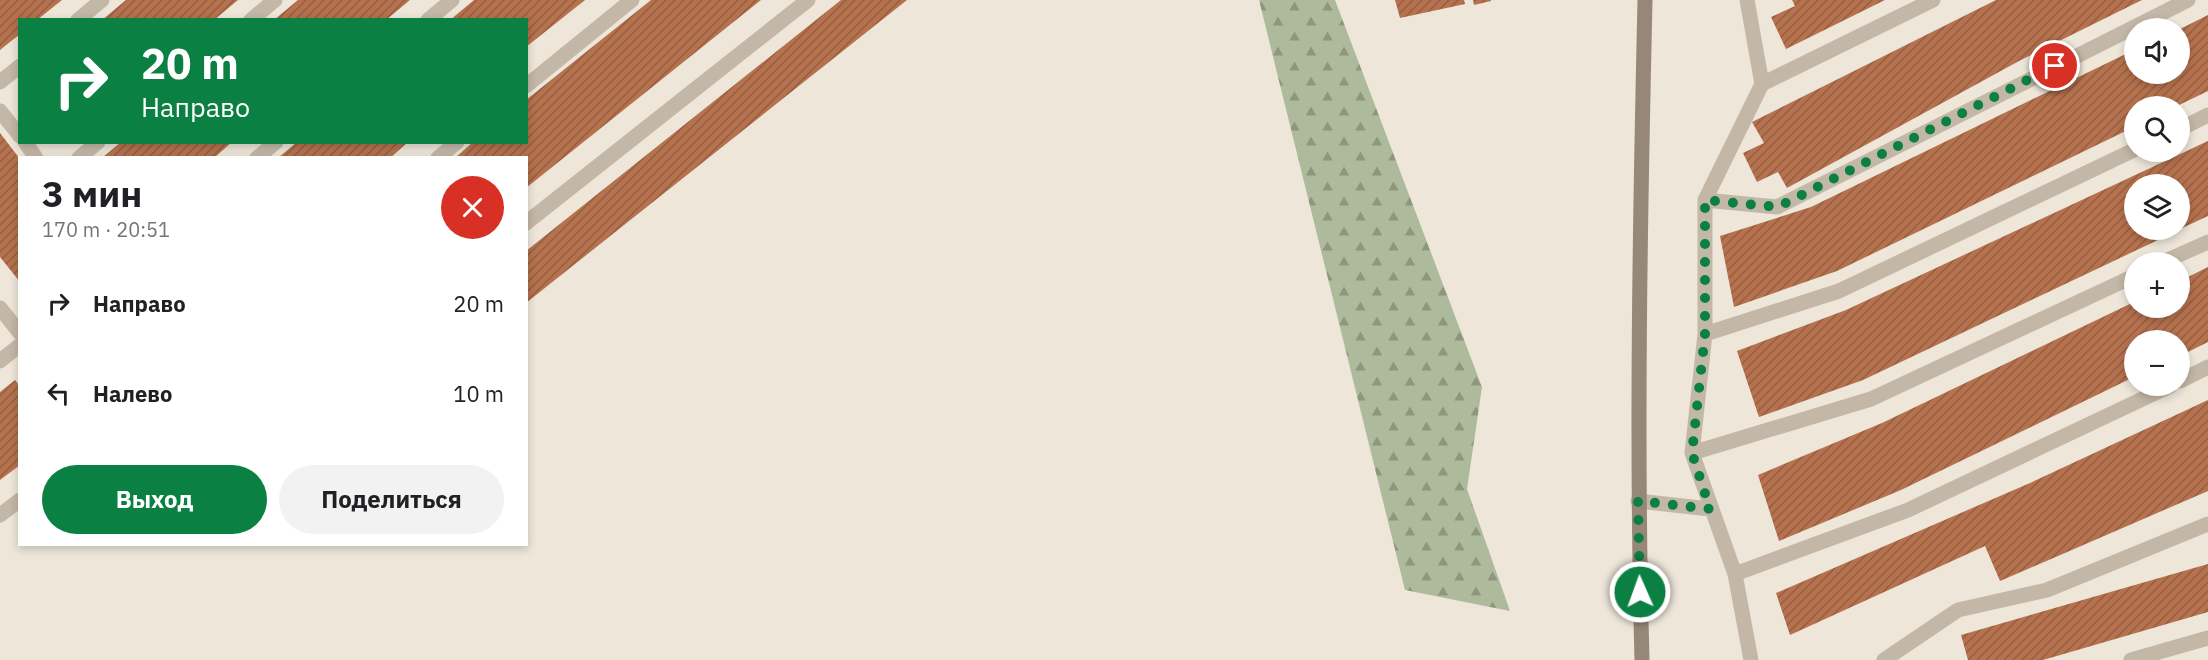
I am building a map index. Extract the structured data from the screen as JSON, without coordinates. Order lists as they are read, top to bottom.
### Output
{
  "page": {
    "map_buttons": ["+", "−"],
    "turn": ["20 m", "Направо"],
    "heading": ["3 мин", "170 m · 20:51"],
    "list": [
      {
        "name": "Направо",
        "value": "20 m"
      },
      {
        "name": "Налево",
        "value": "10 m"
      }
    ],
    "buttons": ["Выход", "Поделиться"]
  }
}
